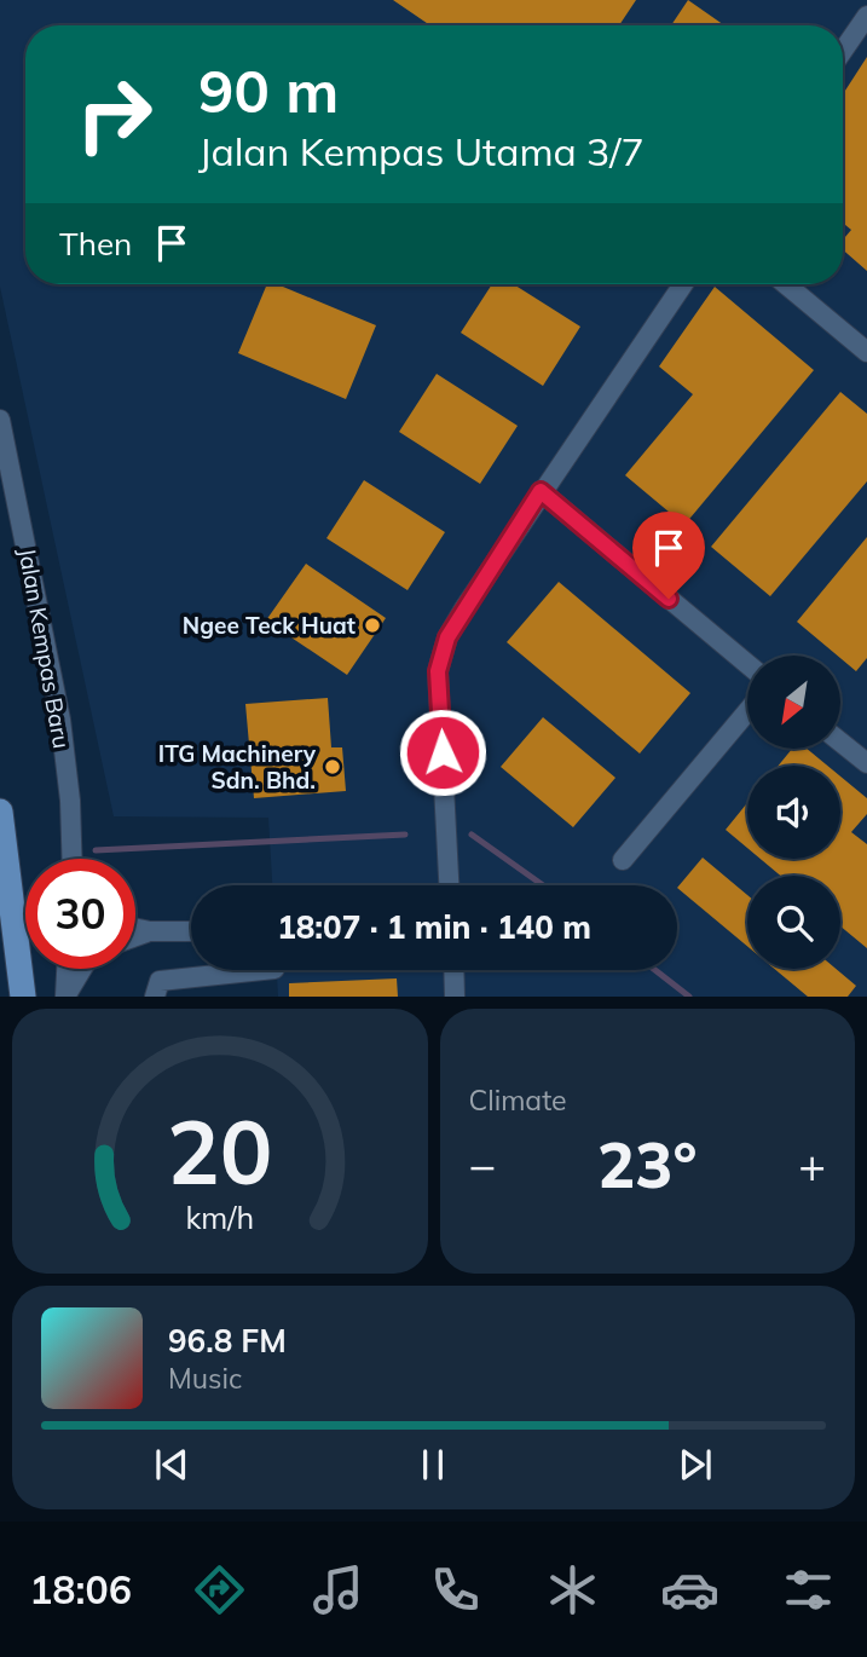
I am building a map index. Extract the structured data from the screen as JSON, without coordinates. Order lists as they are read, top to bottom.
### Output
{
  "streets": {
    "street": ["Jalan Kempas Baru"]
  },
  "places": ["Ngee Teck Huat", "ITG Machinery Sdn. Bhd."],
  "north": "bottom left",
  "page": {
    "turn": ["90 m", "Jalan Kempas Utama 3/7"],
    "then": "Then",
    "limit": "30",
    "trip": "18:07 · 1 min · 140 m",
    "tile": "Climate",
    "heat": ["−", "23°", "+"],
    "song": ["96.8 FM", "Music"],
    "tabs": "18:06",
    "gauge": ["20", "km/h"]
  }
}
